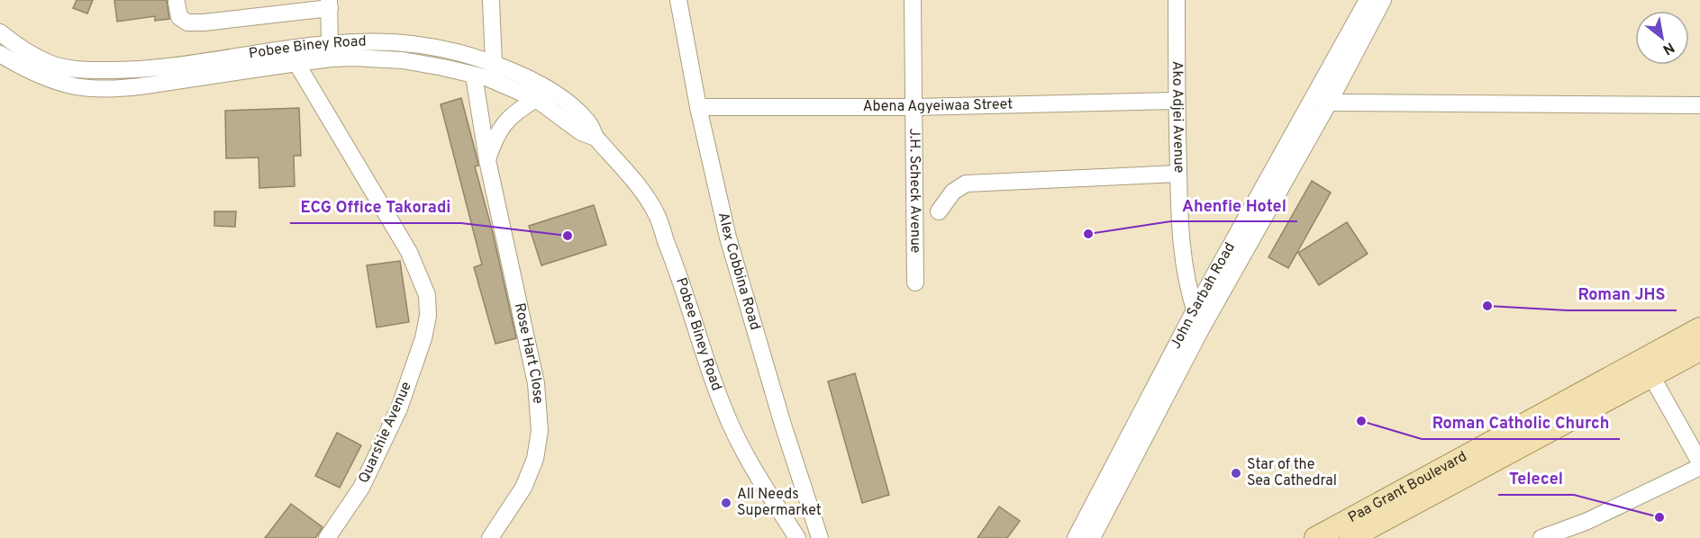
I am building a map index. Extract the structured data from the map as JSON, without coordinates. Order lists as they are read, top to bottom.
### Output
{
  "streets": {
    "main road": ["Paa Grant Boulevard"],
    "street": [
      "Pobee Biney Road",
      "Abena Agyeiwaa Street",
      "Ako Adjei Avenue",
      "J.H. Scheck Avenue",
      "Alex Cobbina Road",
      "John Sarbah Road",
      "Rose Hart Close",
      "Quarshie Avenue"
    ]
  },
  "crossings": [
    ["Pobee Biney Road", "Rose Hart Close"],
    ["Pobee Biney Road", "Quarshie Avenue"],
    ["Abena Agyeiwaa Street", "Ako Adjei Avenue"],
    ["Abena Agyeiwaa Street", "J.H. Scheck Avenue"],
    ["Abena Agyeiwaa Street", "Alex Cobbina Road"],
    ["Ako Adjei Avenue", "John Sarbah Road"]
  ],
  "places": [
    "Ahenfie Hotel",
    "ECG Office Takoradi",
    "Roman JHS",
    "Roman Catholic Church",
    "Star of the Sea Cathedral",
    "All Needs Supermarket",
    "Telecel"
  ],
  "north": "bottom right"
}
